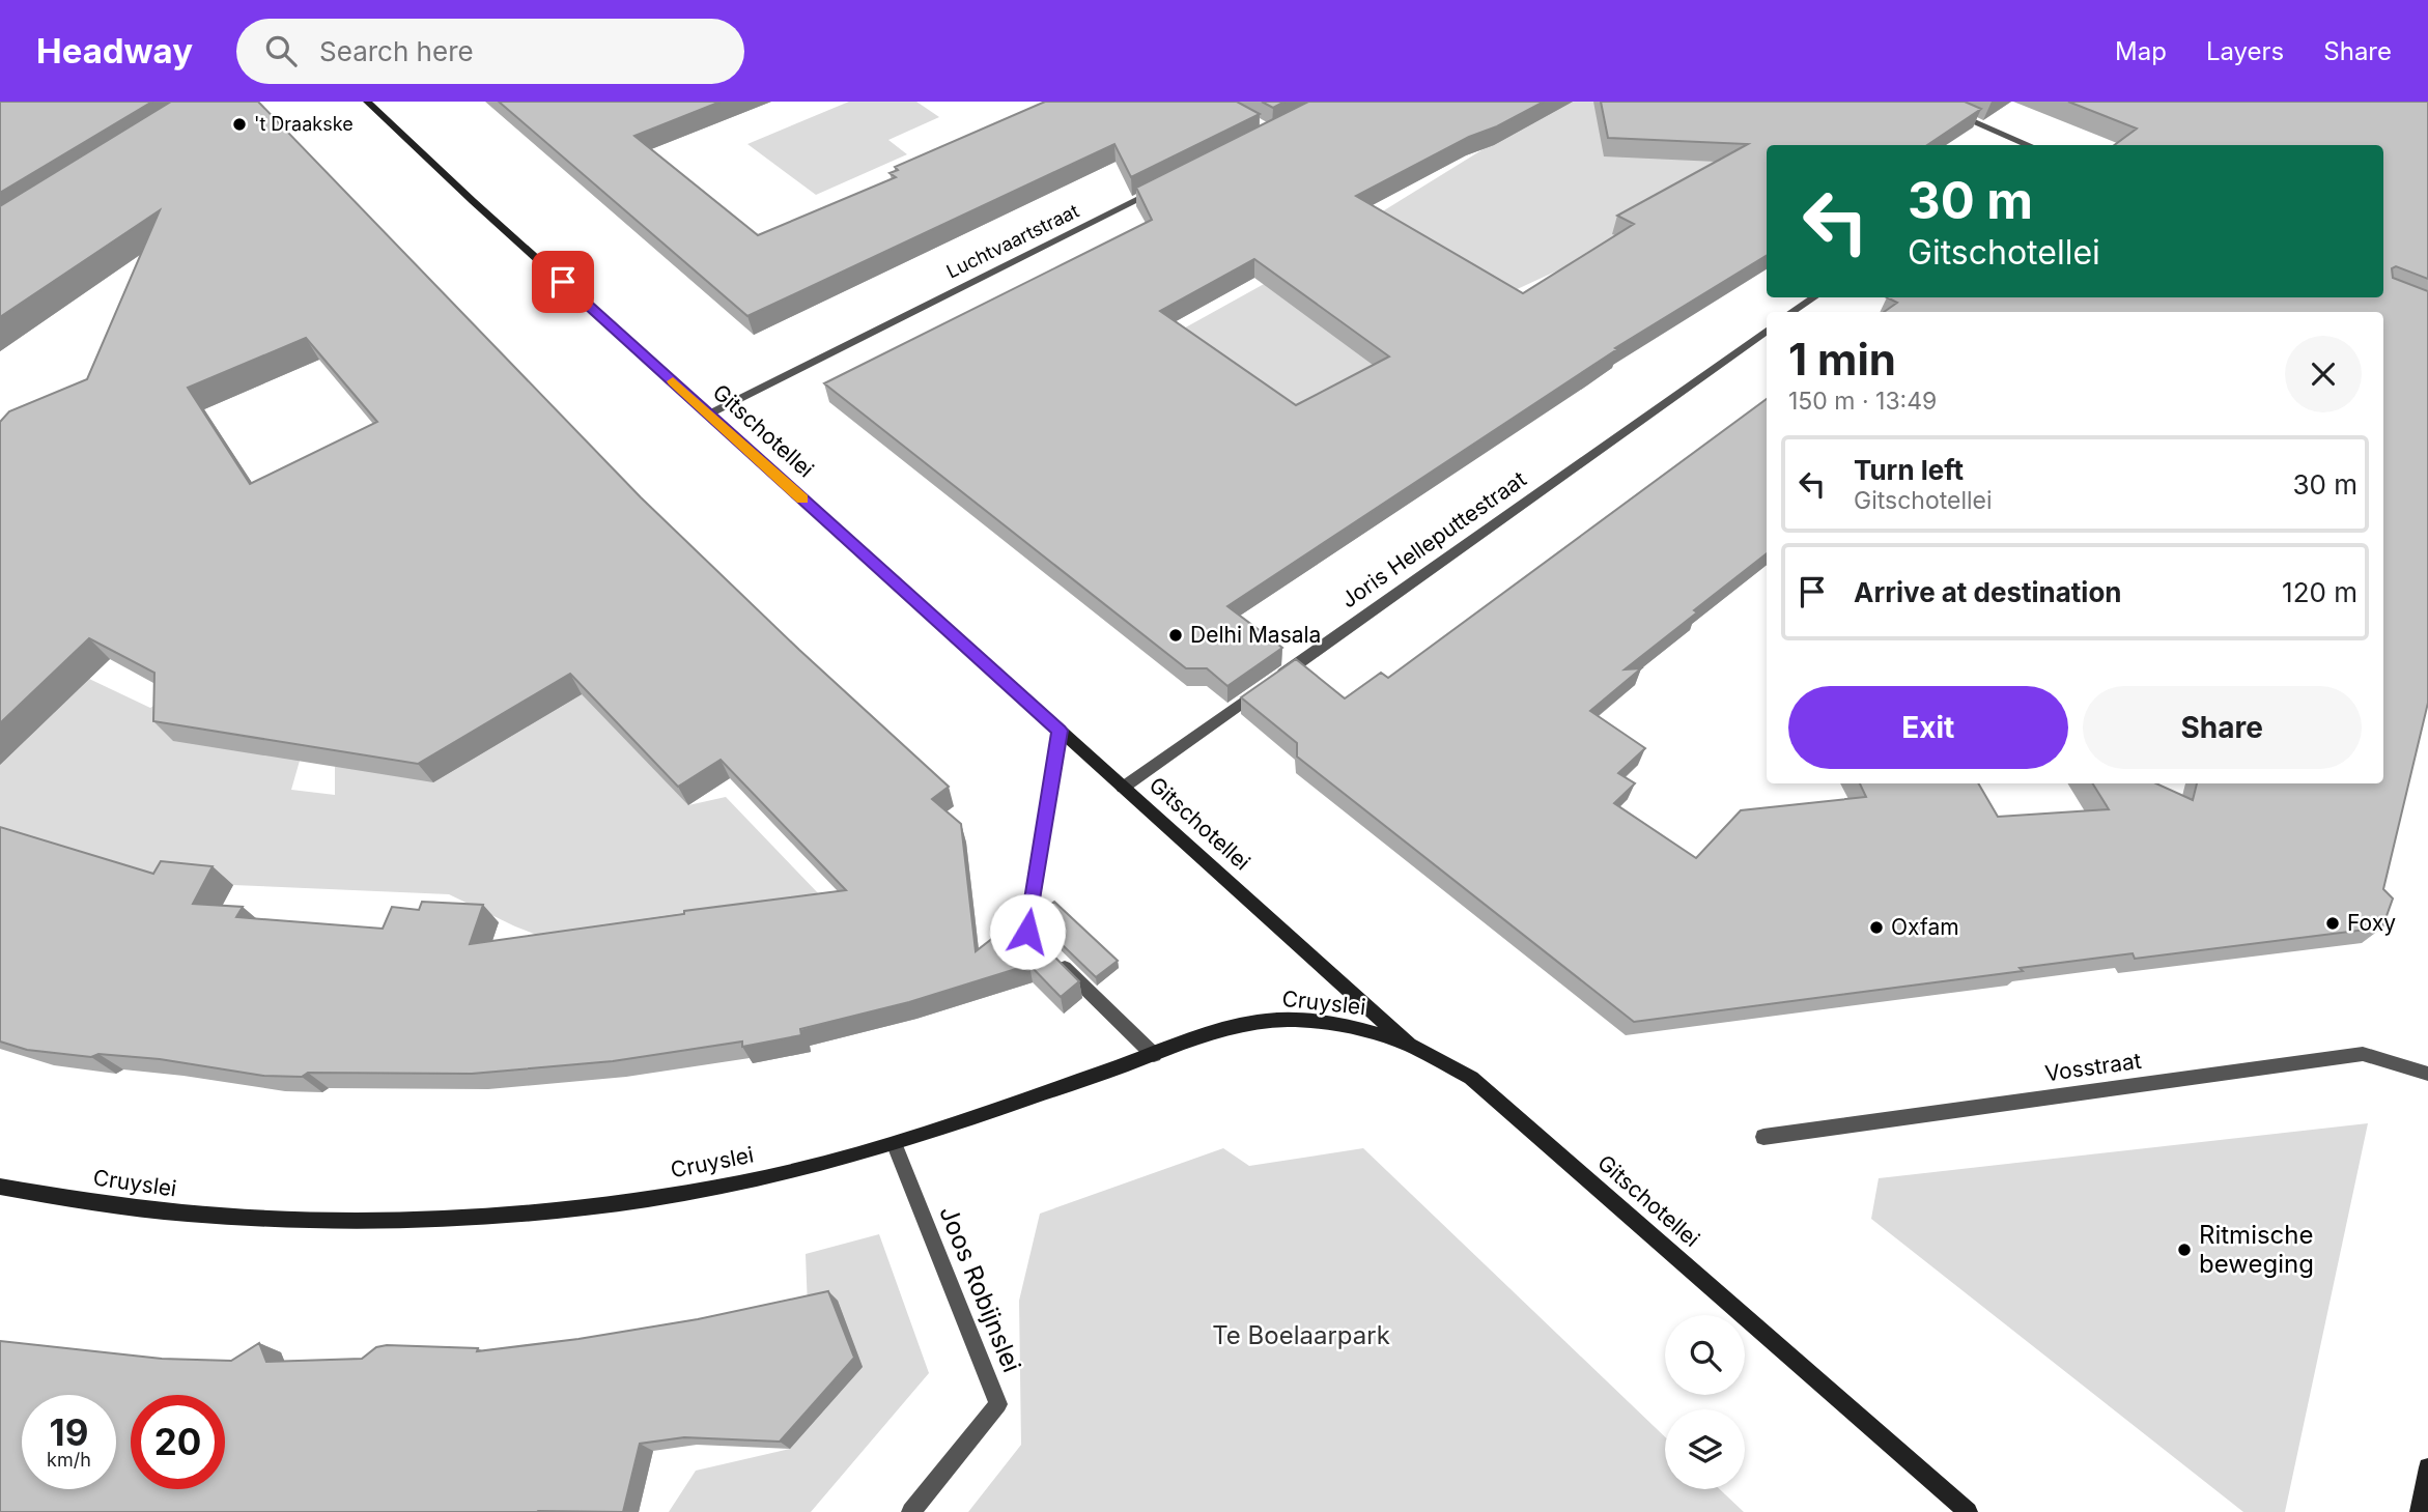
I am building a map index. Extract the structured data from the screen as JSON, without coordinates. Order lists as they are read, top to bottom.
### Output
{
  "streets": {
    "street": [
      "Luchtvaartstraat",
      "Gitschotellei",
      "Joris Helleputtestraat",
      "Cruyslei",
      "Vosstraat",
      "Joos Robijnslei"
    ]
  },
  "crossings": [
    ["Luchtvaartstraat", "Gitschotellei"],
    ["Gitschotellei", "Joris Helleputtestraat"],
    ["Gitschotellei", "Cruyslei"],
    ["Cruyslei", "Joos Robijnslei"]
  ],
  "parks": ["Te Boelaarpark"],
  "places": [
    "'t Draakske",
    "Delhi Masala",
    "Foxy",
    "Oxfam",
    "Ritmische beweging"
  ],
  "page": {
    "header": "Headway",
    "search": "Search here",
    "nav": ["Map", "Layers", "Share"],
    "turn": ["30 m", "Gitschotellei"],
    "heading": ["1 min", "150 m · 13:49"],
    "list": [
      {
        "name": "Turn left",
        "note": "Gitschotellei",
        "value": "30 m"
      },
      {
        "name": "Arrive at destination",
        "value": "120 m"
      }
    ],
    "buttons": ["Exit", "Share"],
    "speed": "19 km/h",
    "limit": "20"
  }
}
